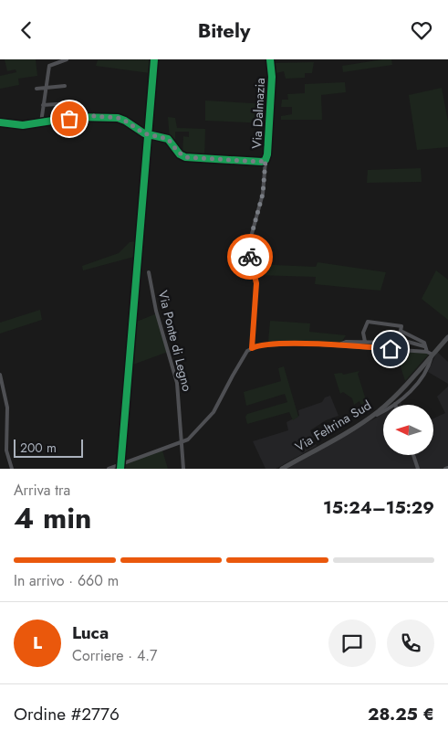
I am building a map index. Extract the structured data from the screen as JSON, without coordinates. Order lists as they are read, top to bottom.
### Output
{
  "streets": {
    "main road": ["Via Feltrina Sud"],
    "street": ["Via Dalmazia", "Via Ponte di Legno"]
  },
  "scale_bar": "200 m",
  "north": "left",
  "page": {
    "header": "Bitely",
    "scale": "200 m",
    "heading": ["4 min", "Arriva tra", "15:24–15:29"],
    "panel": [
      "Luca",
      "Corriere · 4.7",
      "Ordine #2776",
      "28.25 €"
    ],
    "bar": "In arrivo · 660 m",
    "round": "L"
  }
}
